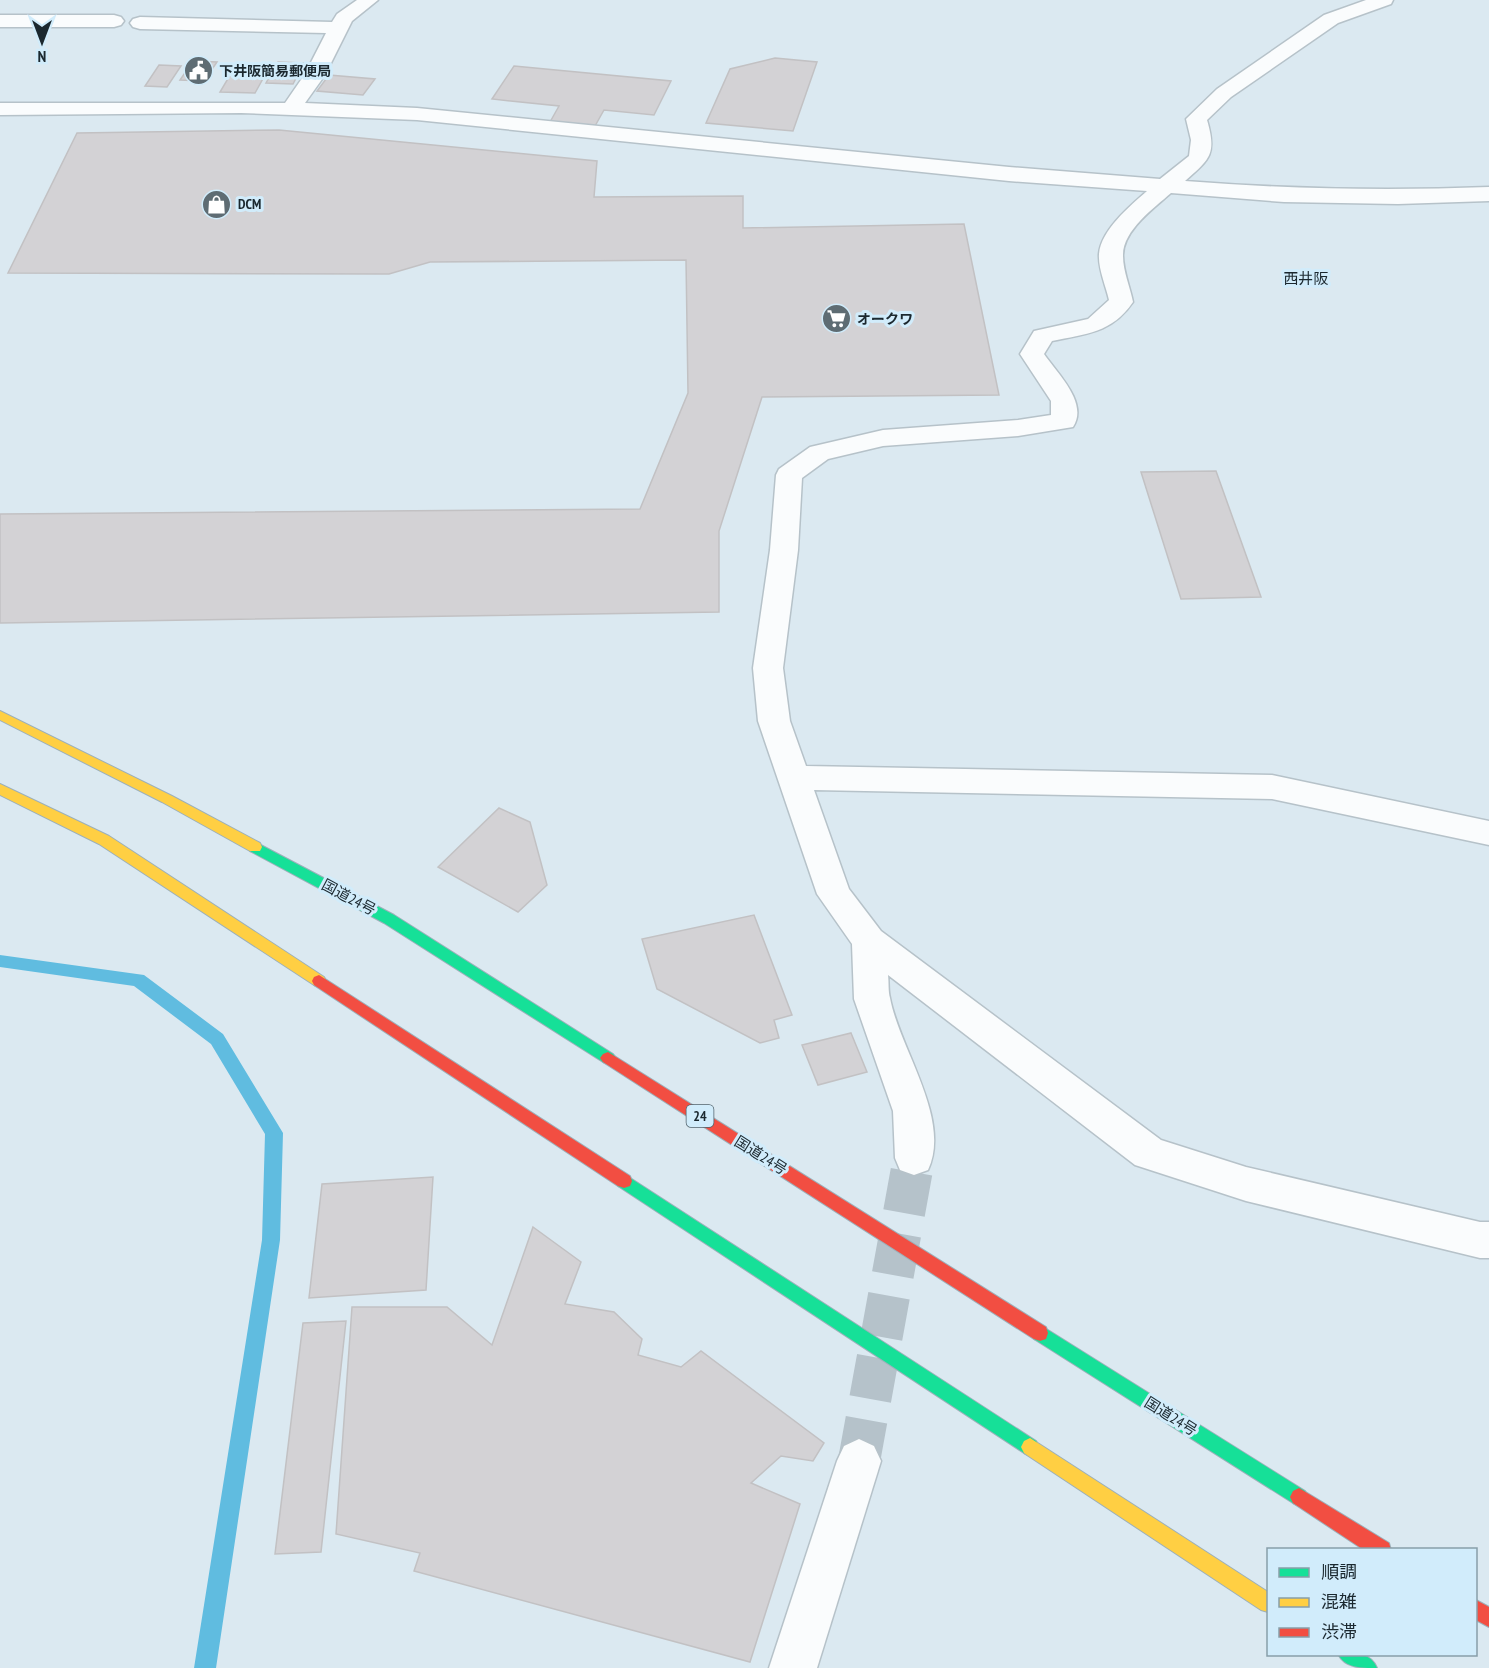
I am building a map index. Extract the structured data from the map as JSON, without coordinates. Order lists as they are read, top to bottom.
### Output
{
  "streets": {
    "highway": ["国道24号", "24"]
  },
  "districts": ["西井阪"],
  "places": {
    "public building": ["下井阪簡易郵便局"],
    "shop": ["DCM"],
    "supermarket": ["オークワ"]
  },
  "legend": ["順調", "混雑", "渋滞"],
  "north": "bottom"
}
